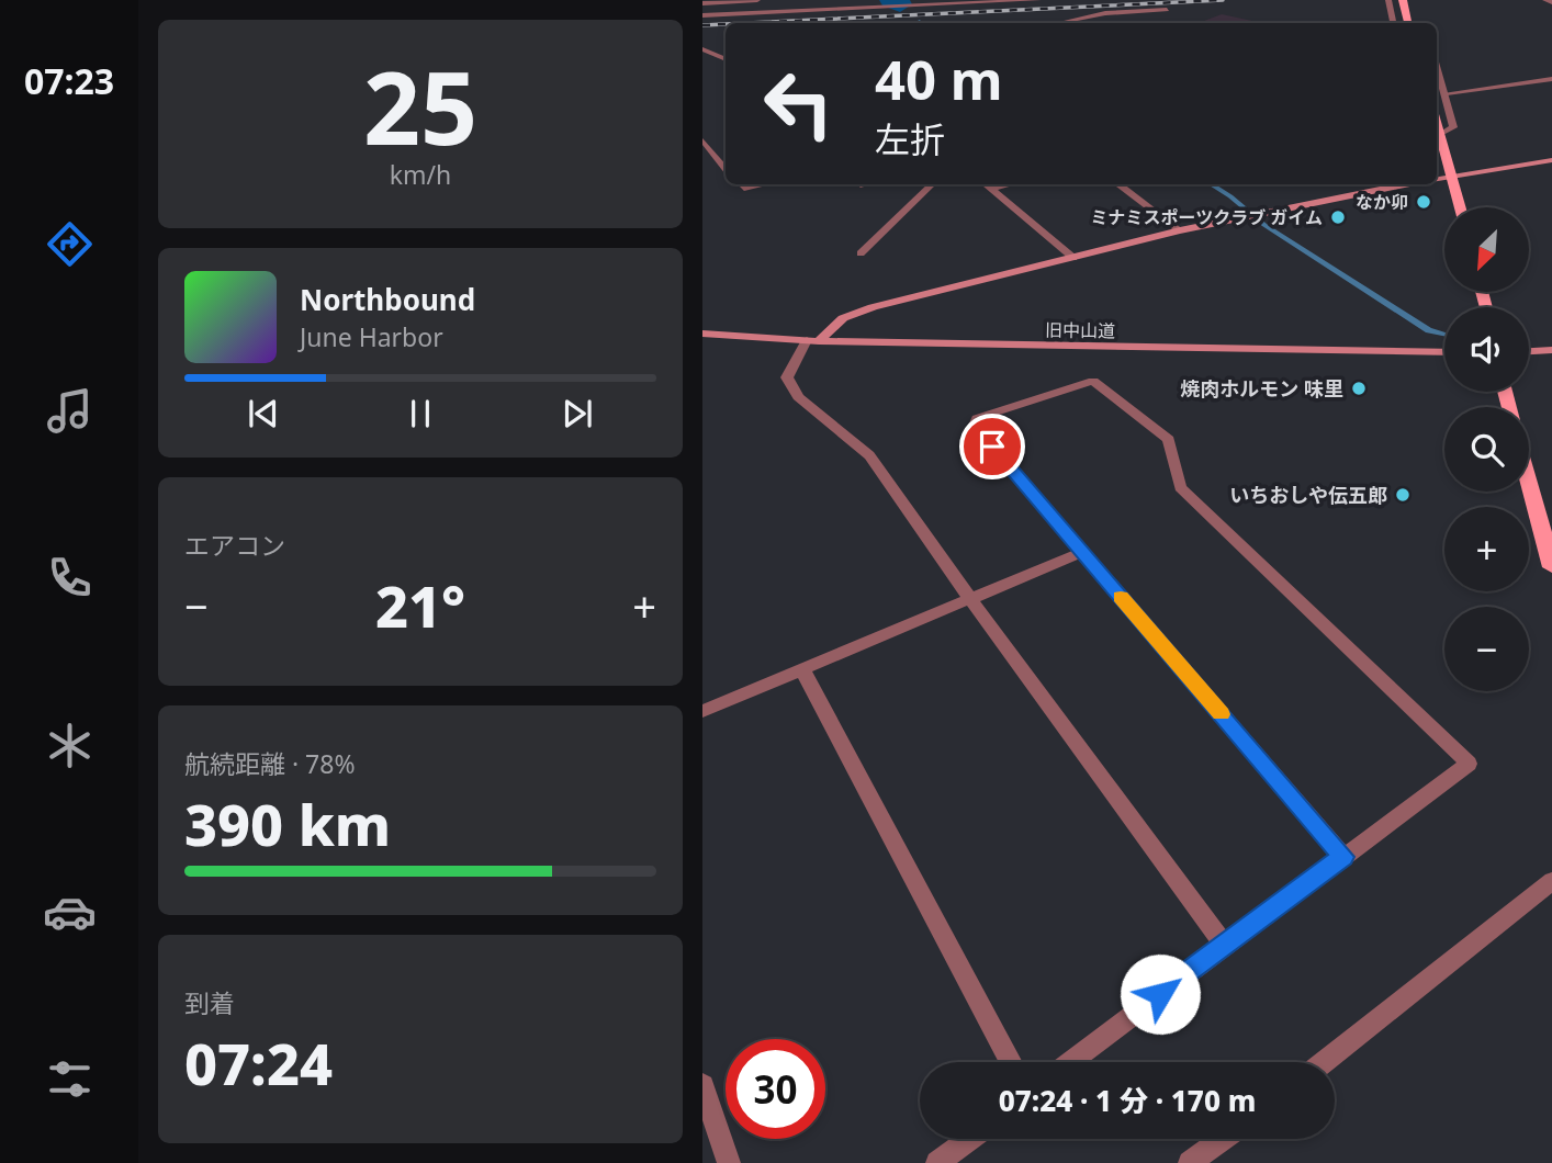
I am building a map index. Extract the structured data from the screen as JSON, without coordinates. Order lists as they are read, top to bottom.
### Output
{
  "streets": {
    "street": ["旧中山道"]
  },
  "places": [
    "なか卯",
    "ミナミスポーツクラブ ガイム",
    "焼肉ホルモン 味里",
    "いちおしや伝五郎"
  ],
  "north": "bottom left",
  "page": {
    "tabs": "07:23",
    "tile": [
      ["25", "km/h"],
      "エアコン",
      ["航続距離 · 78%", "390 km"],
      ["到着", "07:24"]
    ],
    "turn": ["40 m", "左折"],
    "map_buttons": ["+", "−"],
    "song": ["Northbound", "June Harbor"],
    "heat": ["−", "21°", "+"],
    "limit": "30",
    "trip": "07:24 · 1 分 · 170 m"
  }
}
